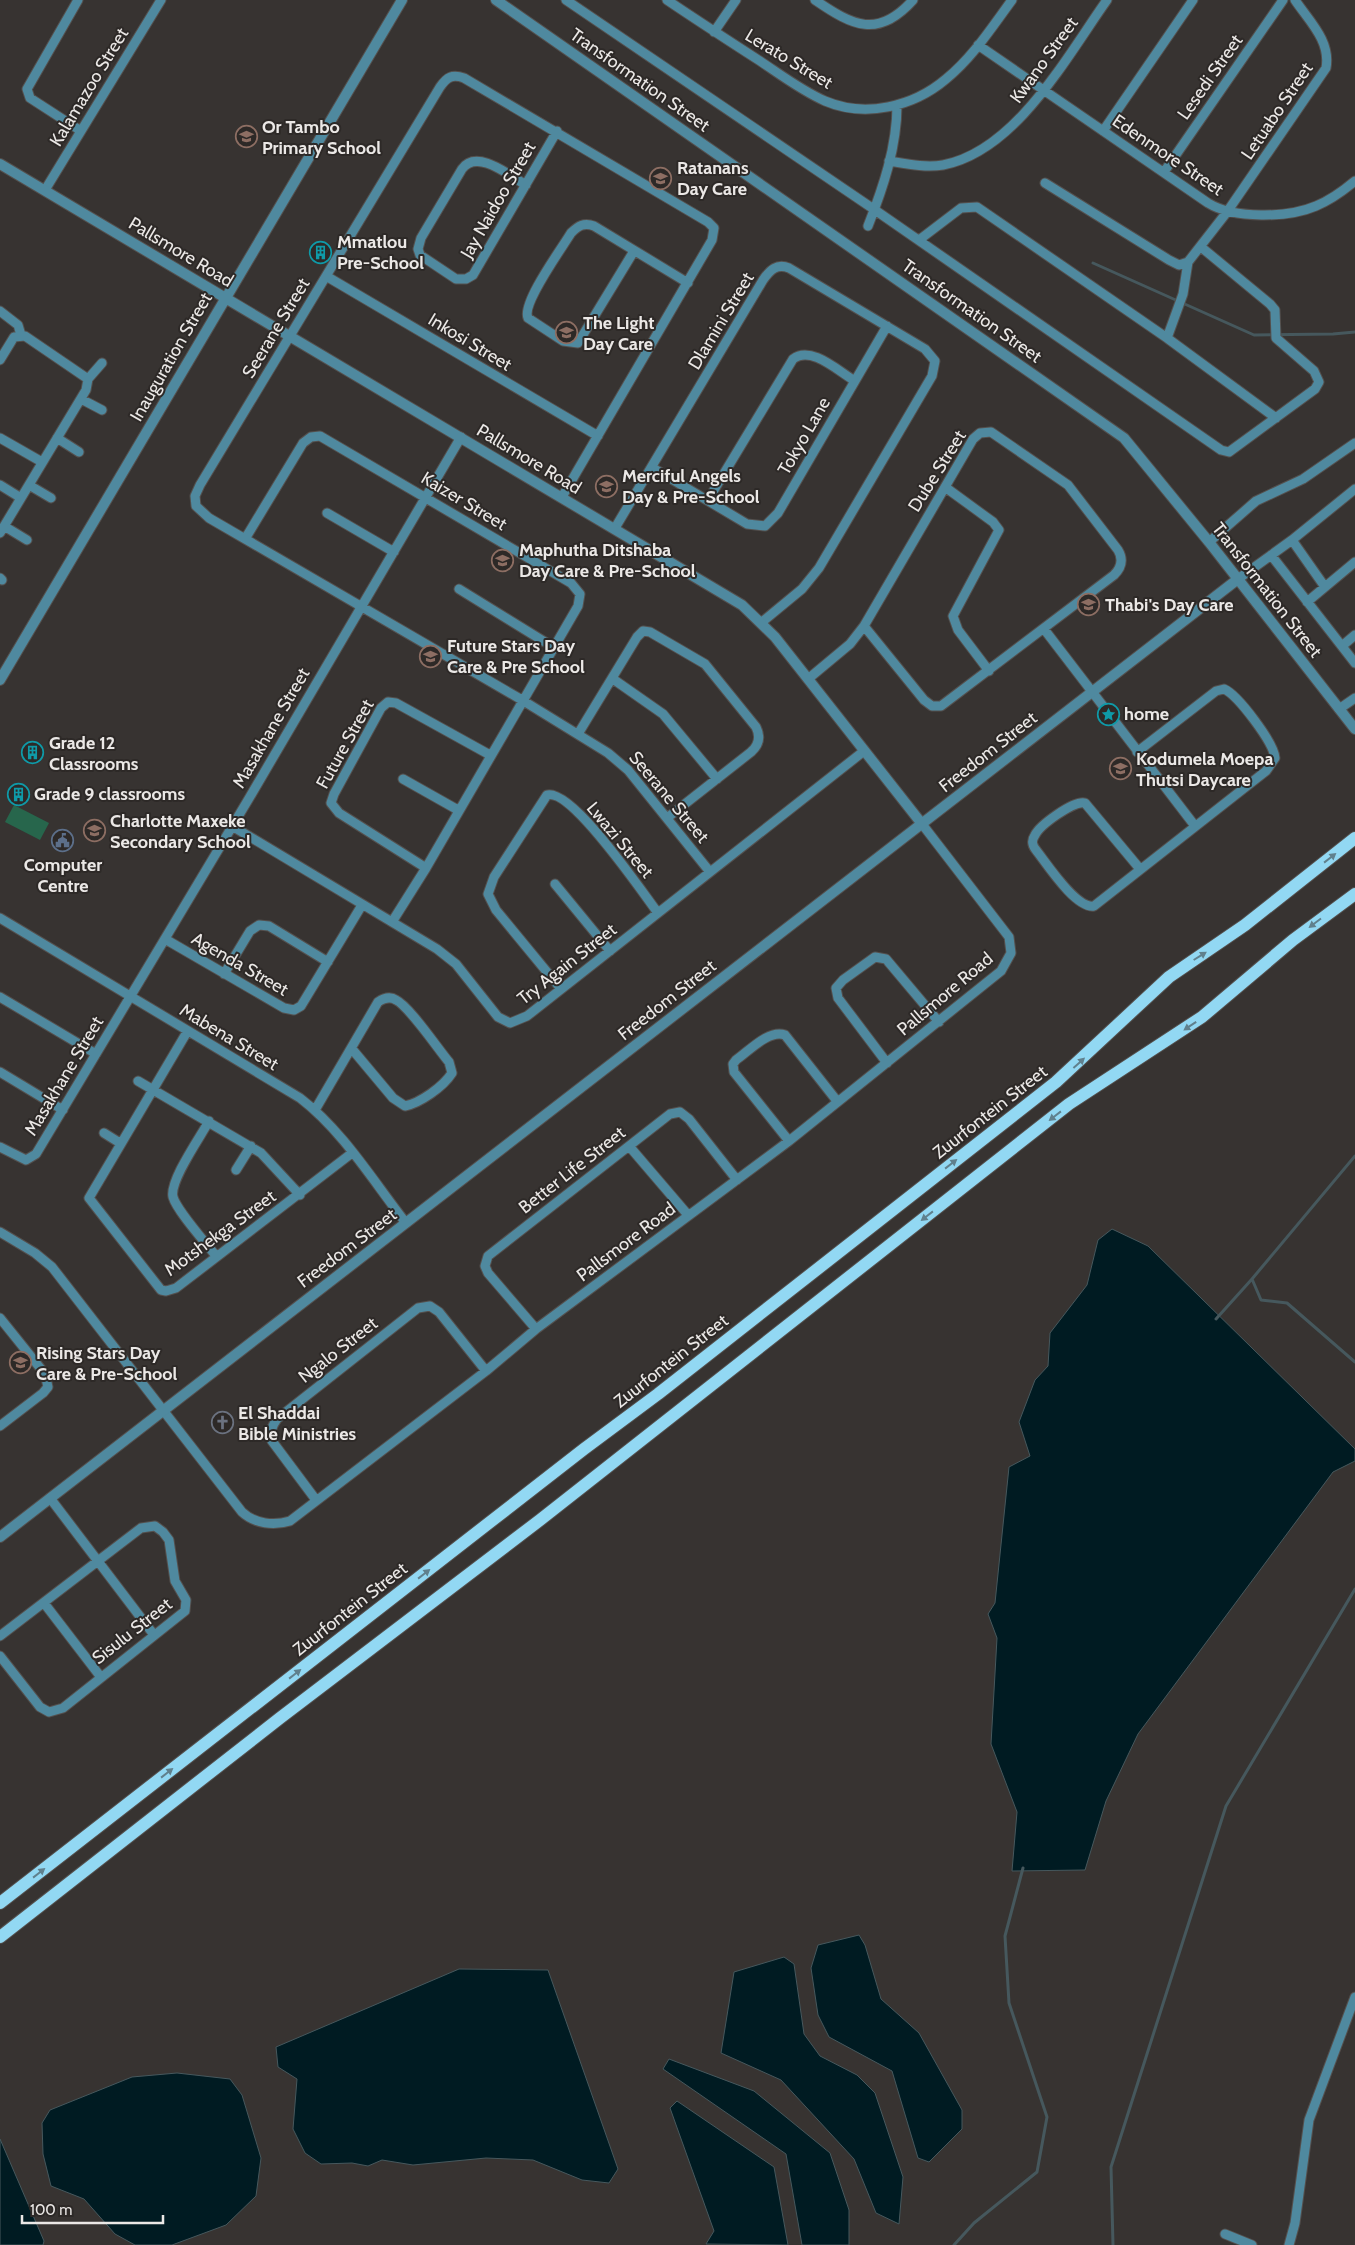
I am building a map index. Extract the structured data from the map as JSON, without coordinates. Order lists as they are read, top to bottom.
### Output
{
  "streets": {
    "main road": ["Zuurfontein Street"],
    "street": [
      "Lerato Street",
      "Kwano Street",
      "Lesedi Street",
      "Transformation Street",
      "Kalamazoo Street",
      "Letuabo Street",
      "Edenmore Street",
      "Jay Naidoo Street",
      "Pallsmore Road",
      "Dlamini Street",
      "Seerane Street",
      "Inkosi Street",
      "Inauguration Street",
      "Tokyo Lane",
      "Dube Street",
      "Kaizer Street",
      "Masakhane Street",
      "Future Street",
      "Freedom Street",
      "Lwazi Street",
      "Agenda Street",
      "Try Again Street",
      "Mabena Street",
      "Better Life Street",
      "Motshekga Street",
      "Ngalo Street",
      "Sisulu Street"
    ]
  },
  "crossings": [
    ["Lerato Street", "Edenmore Street"],
    ["Kwano Street", "Edenmore Street"],
    ["Lesedi Street", "Edenmore Street"],
    ["Transformation Street", "Freedom Street"],
    ["Kalamazoo Street", "Pallsmore Road"],
    ["Letuabo Street", "Edenmore Street"],
    ["Jay Naidoo Street", "Seerane Street"],
    ["Pallsmore Road", "Dlamini Street"],
    ["Pallsmore Road", "Seerane Street"],
    ["Pallsmore Road", "Inauguration Street"],
    ["Pallsmore Road", "Dube Street"],
    ["Pallsmore Road", "Masakhane Street"],
    ["Pallsmore Road", "Freedom Street"],
    ["Pallsmore Road", "Try Again Street"],
    ["Pallsmore Road", "Better Life Street"],
    ["Pallsmore Road", "Ngalo Street"],
    ["Dlamini Street", "Tokyo Lane"],
    ["Seerane Street", "Inkosi Street"],
    ["Seerane Street", "Kaizer Street"],
    ["Seerane Street", "Masakhane Street"],
    ["Seerane Street", "Try Again Street"],
    ["Kaizer Street", "Masakhane Street"],
    ["Kaizer Street", "Future Street"],
    ["Kaizer Street", "Try Again Street"],
    ["Masakhane Street", "Agenda Street"],
    ["Masakhane Street", "Try Again Street"],
    ["Masakhane Street", "Mabena Street"],
    ["Freedom Street", "Mabena Street"],
    ["Lwazi Street", "Try Again Street"],
    ["Agenda Street", "Try Again Street"],
    ["Mabena Street", "Motshekga Street"]
  ],
  "places": {
    "school or university": [
      "Or Tambo Primary School",
      "Ratanans Day Care",
      "The Light Day Care",
      "Merciful Angels Day & Pre-School",
      "Maphutha Ditshaba Day Care & Pre-School",
      "Thabi's Day Care",
      "Future Stars Day Care & Pre School",
      "Kodumela Moepa Thutsi Daycare",
      "Charlotte Maxeke Secondary School",
      "Rising Stars Day Care & Pre-School"
    ],
    "building": ["Mmatlou Pre-School", "Grade 12 Classrooms", "Grade 9 classrooms"],
    "place": ["home"],
    "public building": ["Computer Centre"],
    "church": ["El Shaddai Bible Ministries"]
  },
  "scale_bar": "100 m"
}
